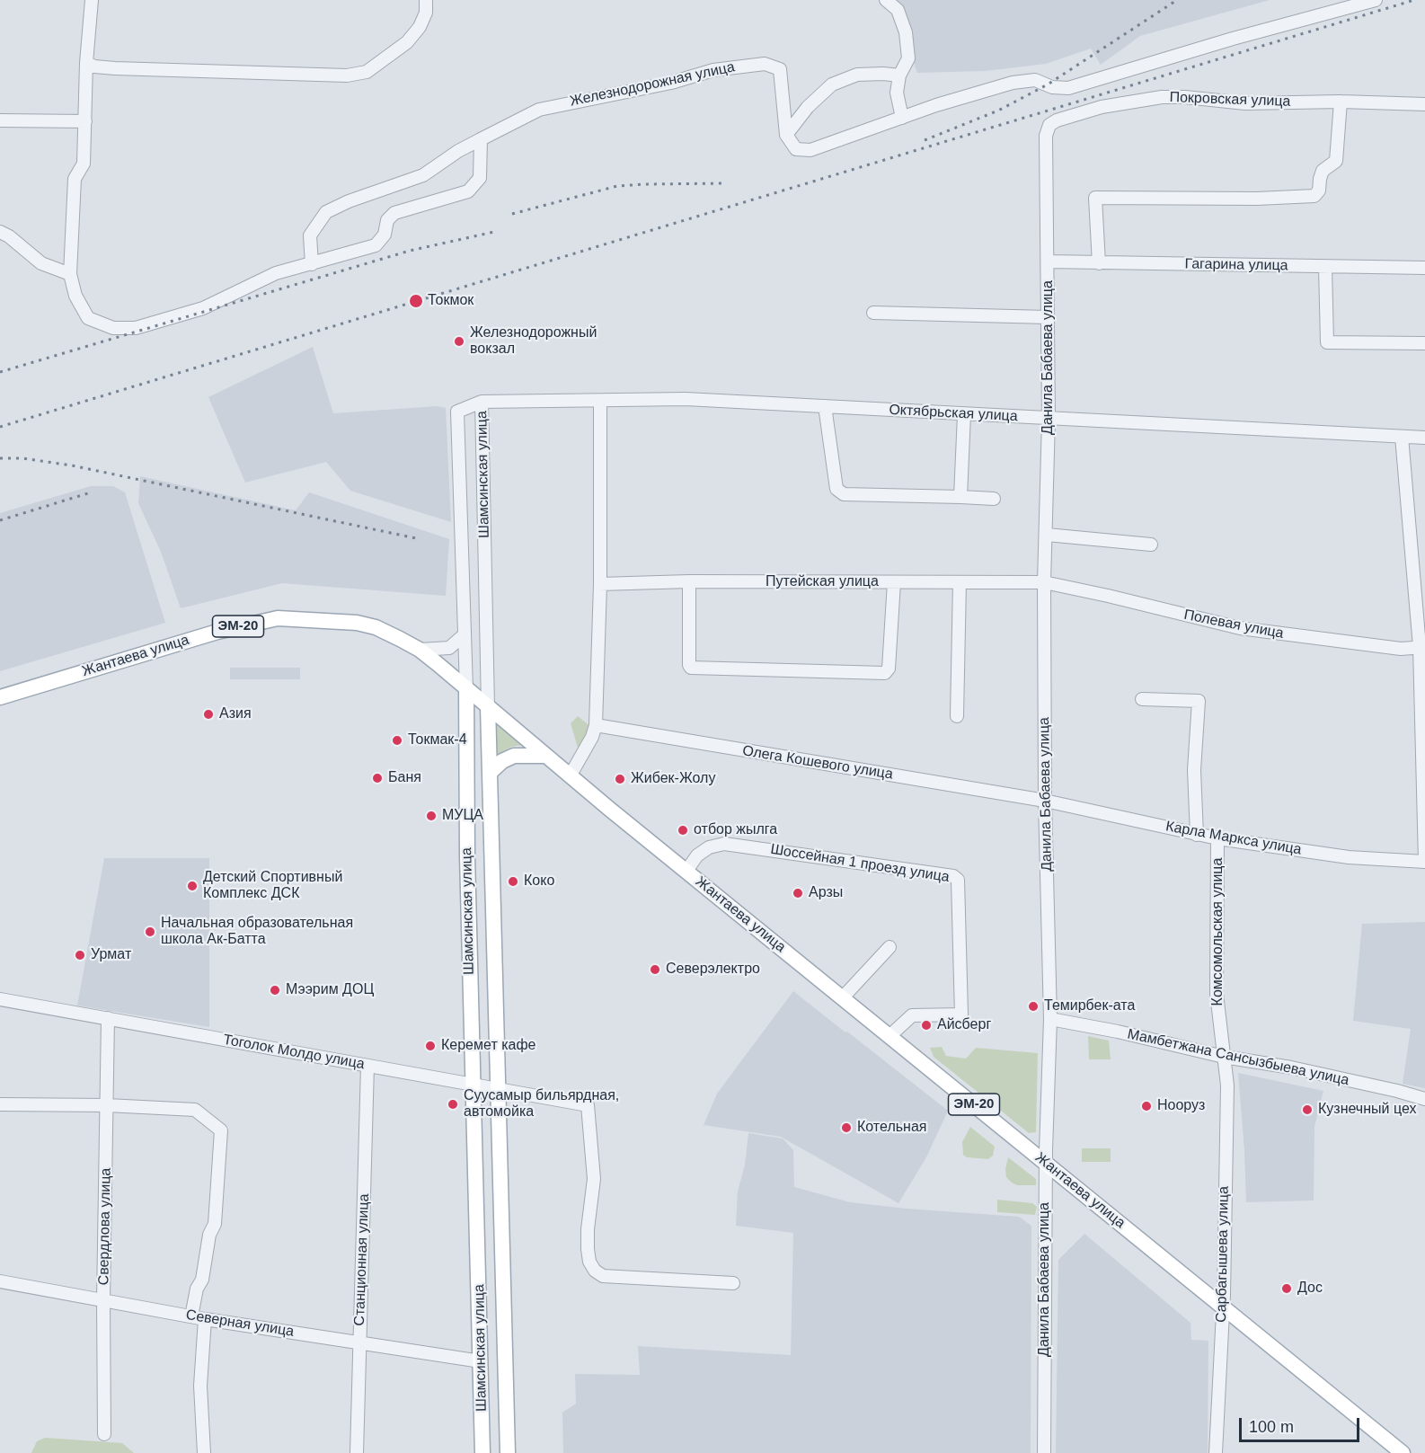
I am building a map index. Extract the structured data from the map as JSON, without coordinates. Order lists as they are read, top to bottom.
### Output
{
  "streets": {
    "main road": ["Шамсинская улица", "ЭМ-20", "Жантаева улица"],
    "street": [
      "Железнодорожная улица",
      "Покровская улица",
      "Гагарина улица",
      "Данила Бабаева улица",
      "Октябрьская улица",
      "Путейская улица",
      "Полевая улица",
      "Олега Кошевого улица",
      "Карла Маркса улица",
      "Шоссейная 1 проезд улица",
      "Комсомольская улица",
      "Тоголок Молдо улица",
      "Мамбетжана Сансызбыева улица",
      "Свердлова улица",
      "Сарбагышева улица",
      "Станционная улица",
      "Северная улица"
    ]
  },
  "crossings": [
    ["Покровская улица", "Данила Бабаева улица"],
    ["Гагарина улица", "Данила Бабаева улица"],
    ["Данила Бабаева улица", "Октябрьская улица"],
    ["Данила Бабаева улица", "Путейская улица"],
    ["Данила Бабаева улица", "Полевая улица"],
    ["Данила Бабаева улица", "Жантаева улица"],
    ["Данила Бабаева улица", "Олега Кошевого улица"],
    ["Данила Бабаева улица", "Карла Маркса улица"],
    ["Данила Бабаева улица", "Мамбетжана Сансызбыева улица"],
    ["Октябрьская улица", "Шамсинская улица"],
    ["Шамсинская улица", "Жантаева улица"],
    ["Шамсинская улица", "Тоголок Молдо улица"],
    ["Шамсинская улица", "Северная улица"],
    ["Путейская улица", "Полевая улица"],
    ["Жантаева улица", "Шоссейная 1 проезд улица"],
    ["Жантаева улица", "Сарбагышева улица"],
    ["Олега Кошевого улица", "Карла Маркса улица"],
    ["Карла Маркса улица", "Комсомольская улица"],
    ["Комсомольская улица", "Мамбетжана Сансызбыева улица"],
    ["Комсомольская улица", "Сарбагышева улица"],
    ["Тоголок Молдо улица", "Свердлова улица"],
    ["Тоголок Молдо улица", "Станционная улица"],
    ["Мамбетжана Сансызбыева улица", "Сарбагышева улица"],
    ["Свердлова улица", "Северная улица"],
    ["Станционная улица", "Северная улица"]
  ],
  "places": [
    "Токмок",
    "Железнодорожный вокзал",
    "Азия",
    "Токмак-4",
    "Баня",
    "Жибек-Жолу",
    "МУЦА",
    "отбор жылга",
    "Коко",
    "Детский Спортивный Комплекс ДСК",
    "Арзы",
    "Начальная образовательная школа Ак-Батта",
    "Урмат",
    "Северэлектро",
    "Мээрим ДОЦ",
    "Темирбек-ата",
    "Айсберг",
    "Керемет кафе",
    "Суусамыр бильярдная, автомойка",
    "Нооруз",
    "Кузнечный цех",
    "Котельная",
    "Дос"
  ],
  "scale_bar": "100 m"
}
